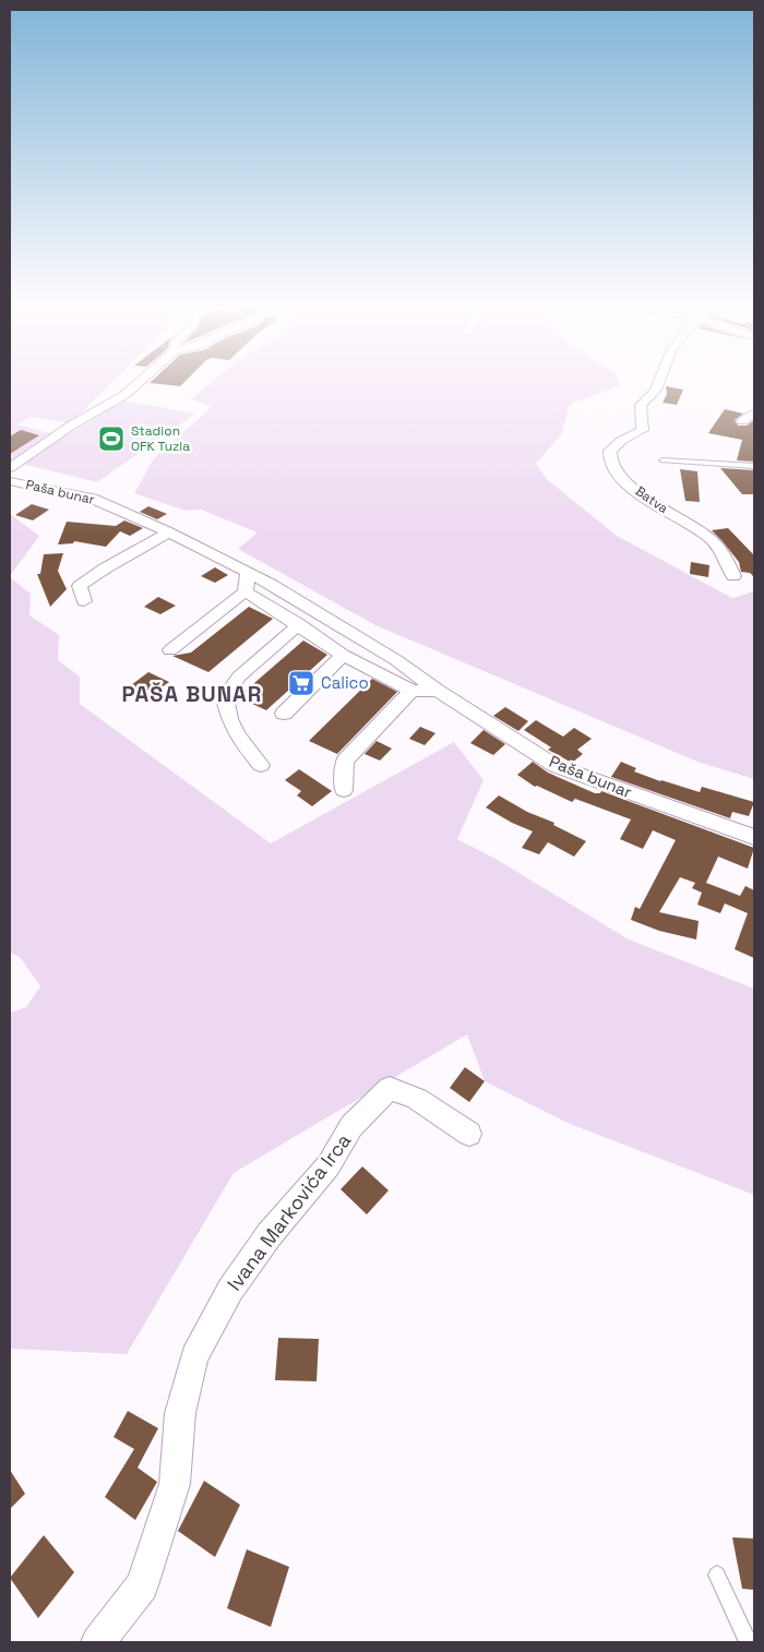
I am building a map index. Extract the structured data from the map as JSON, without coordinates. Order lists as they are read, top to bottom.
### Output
{
  "streets": {
    "street": ["Paša bunar", "Batva", "Ivana Markovića Irca"]
  },
  "districts": ["PAŠA BUNAR"],
  "places": {
    "sports": ["Stadion OFK Tuzla"],
    "supermarket": ["Calico"]
  }
}
